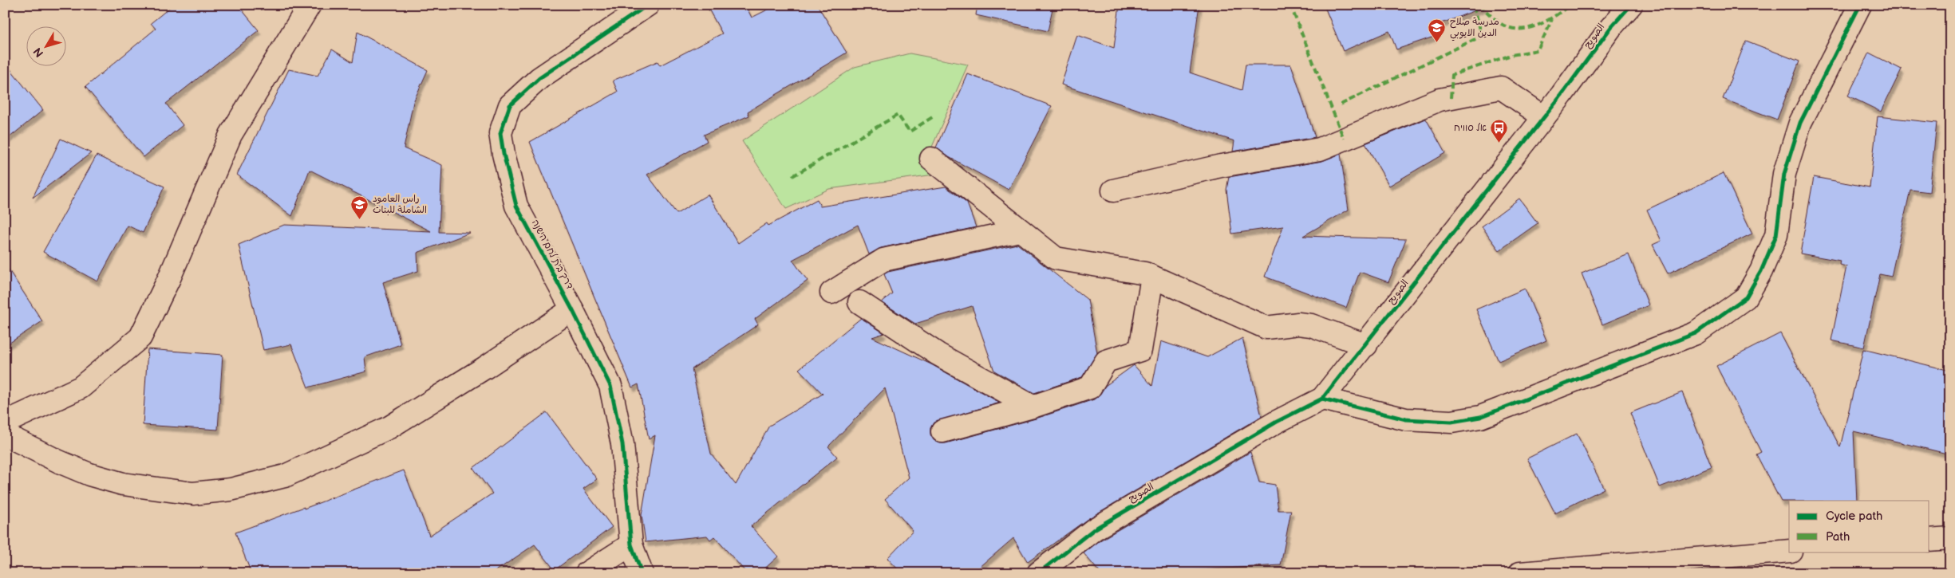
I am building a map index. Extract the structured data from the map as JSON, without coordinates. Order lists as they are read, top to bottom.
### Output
{
  "streets": {
    "street": ["الصويح", "דרך בית לחם הישנה"]
  },
  "places": {
    "school or university": ["مدرسة صلاح الدين الايوبي", "راس العامود الشاملة للبنات"],
    "bus stop": ["אל סוויח"]
  },
  "legend": ["Cycle path", "Path"],
  "north": "bottom left"
}
